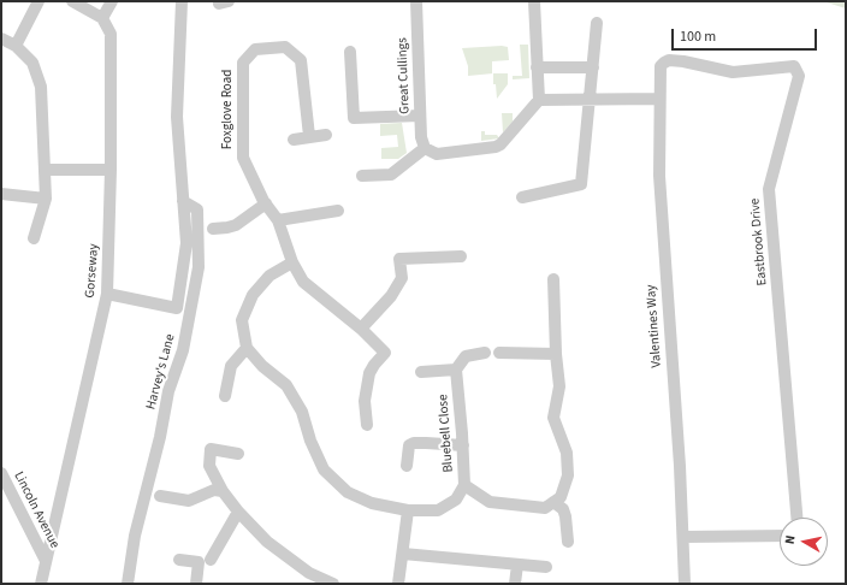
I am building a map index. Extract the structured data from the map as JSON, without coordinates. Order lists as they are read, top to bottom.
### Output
{
  "streets": {
    "street": [
      "Great Cullings",
      "Foxglove Road",
      "Eastbrook Drive",
      "Gorseway",
      "Valentines Way",
      "Harvey's Lane",
      "Bluebell Close",
      "Lincoln Avenue"
    ]
  },
  "crossings": [
    ["Eastbrook Drive", "Valentines Way"],
    ["Gorseway", "Lincoln Avenue"]
  ],
  "scale_bar": "100 m",
  "north": "left"
}
